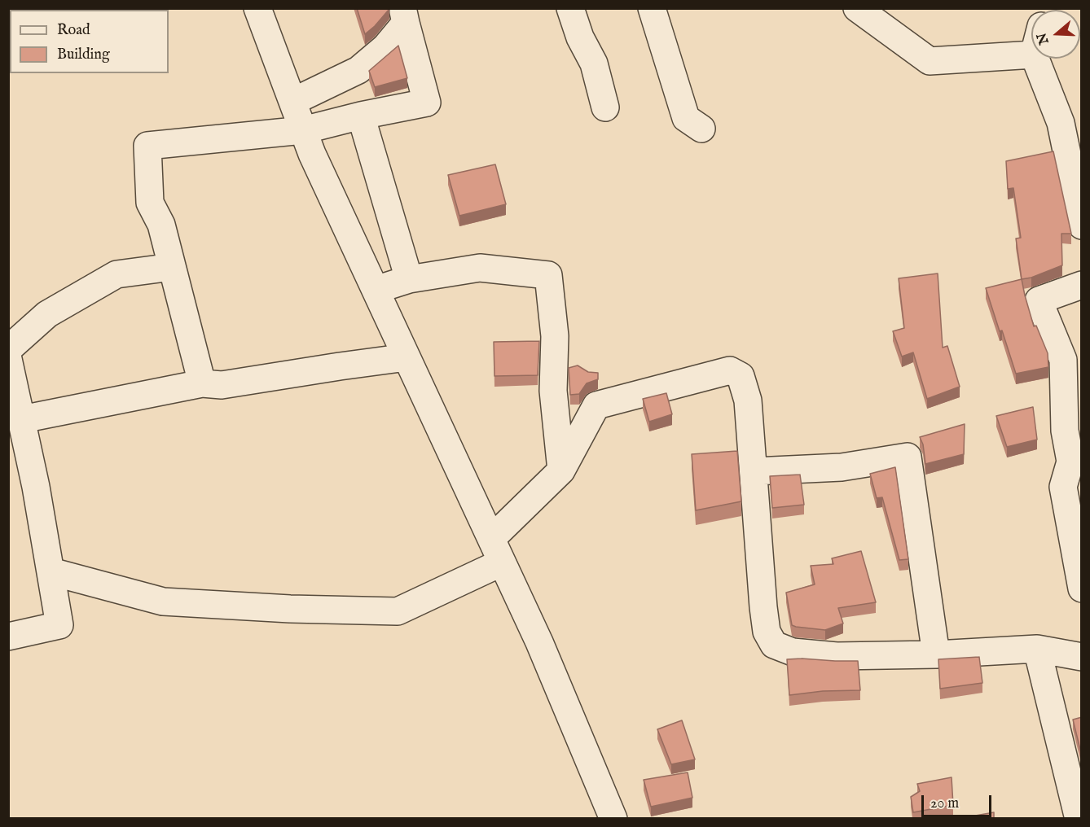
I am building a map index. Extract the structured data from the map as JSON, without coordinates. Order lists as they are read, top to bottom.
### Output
{
  "legend": ["Road", "Building"],
  "scale_bar": "20 m",
  "north": "left"
}
